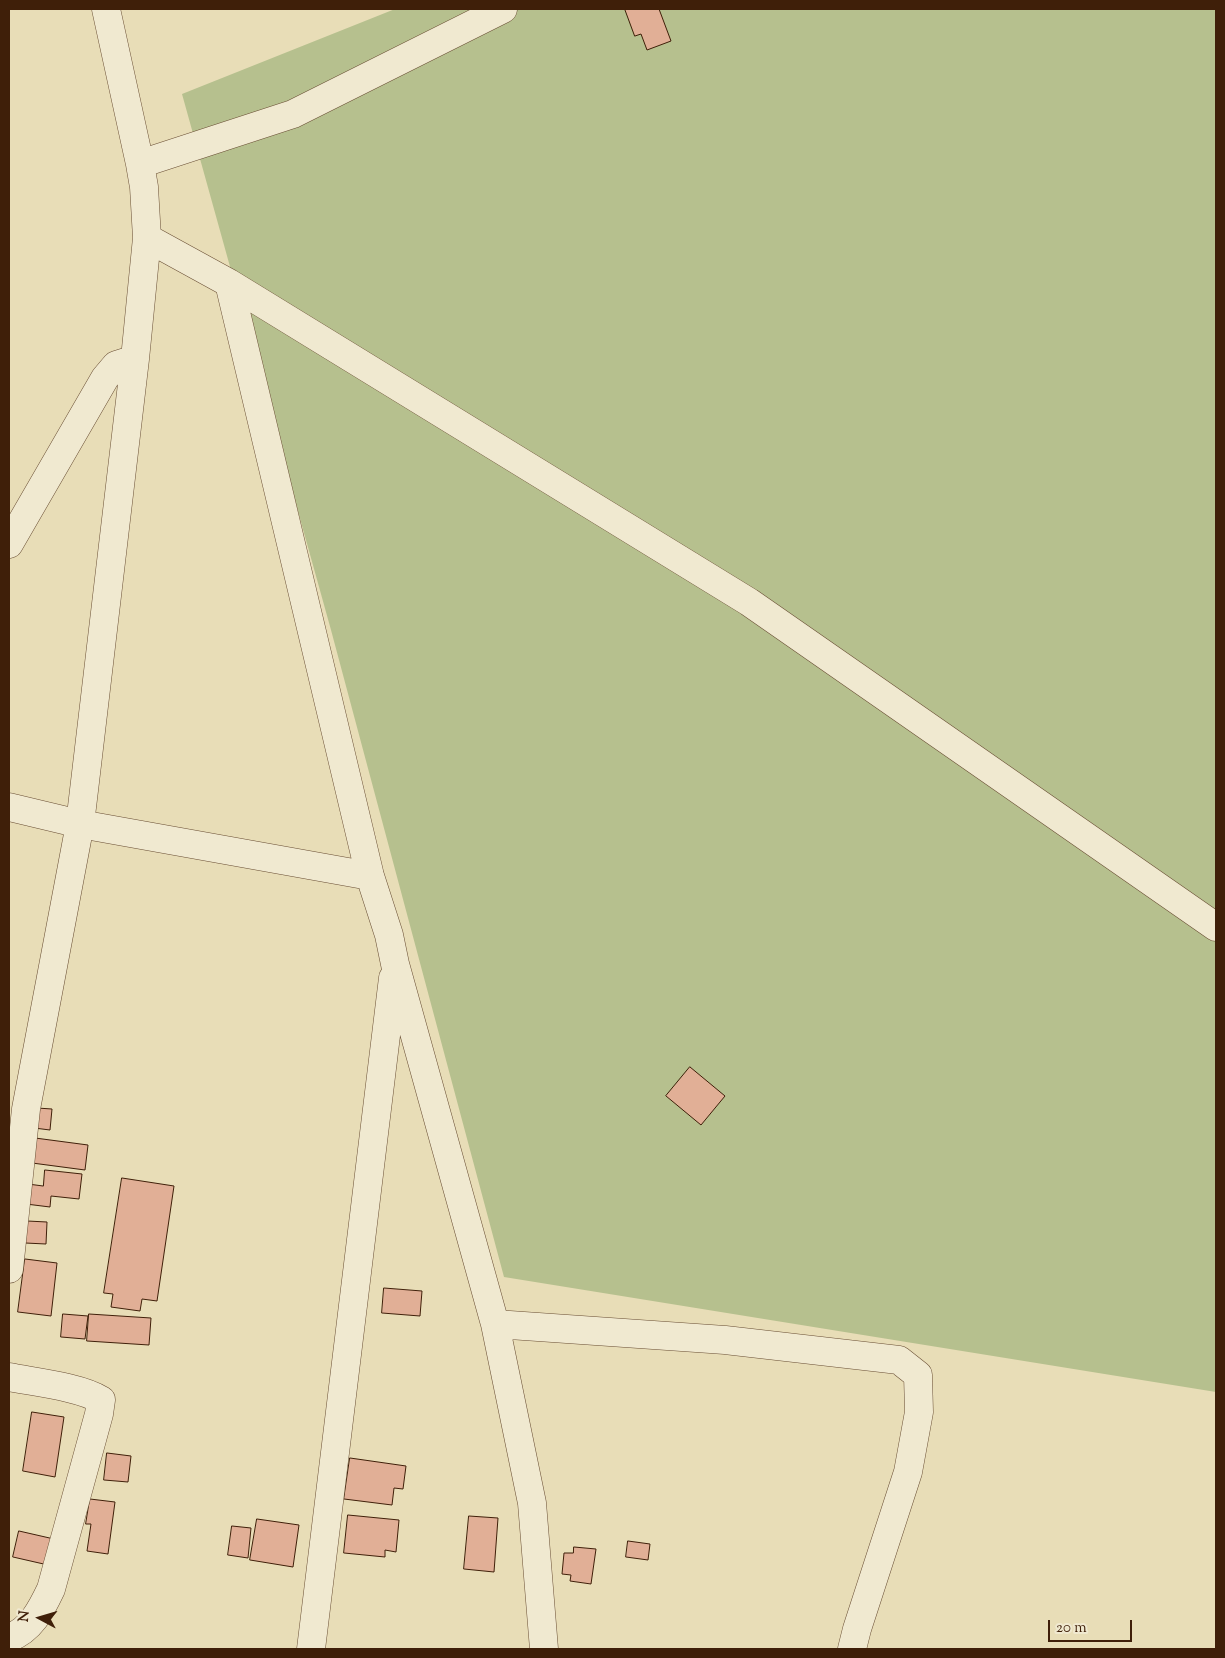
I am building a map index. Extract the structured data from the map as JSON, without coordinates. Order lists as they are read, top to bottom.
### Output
{
  "scale_bar": "20 m",
  "north": "left"
}
